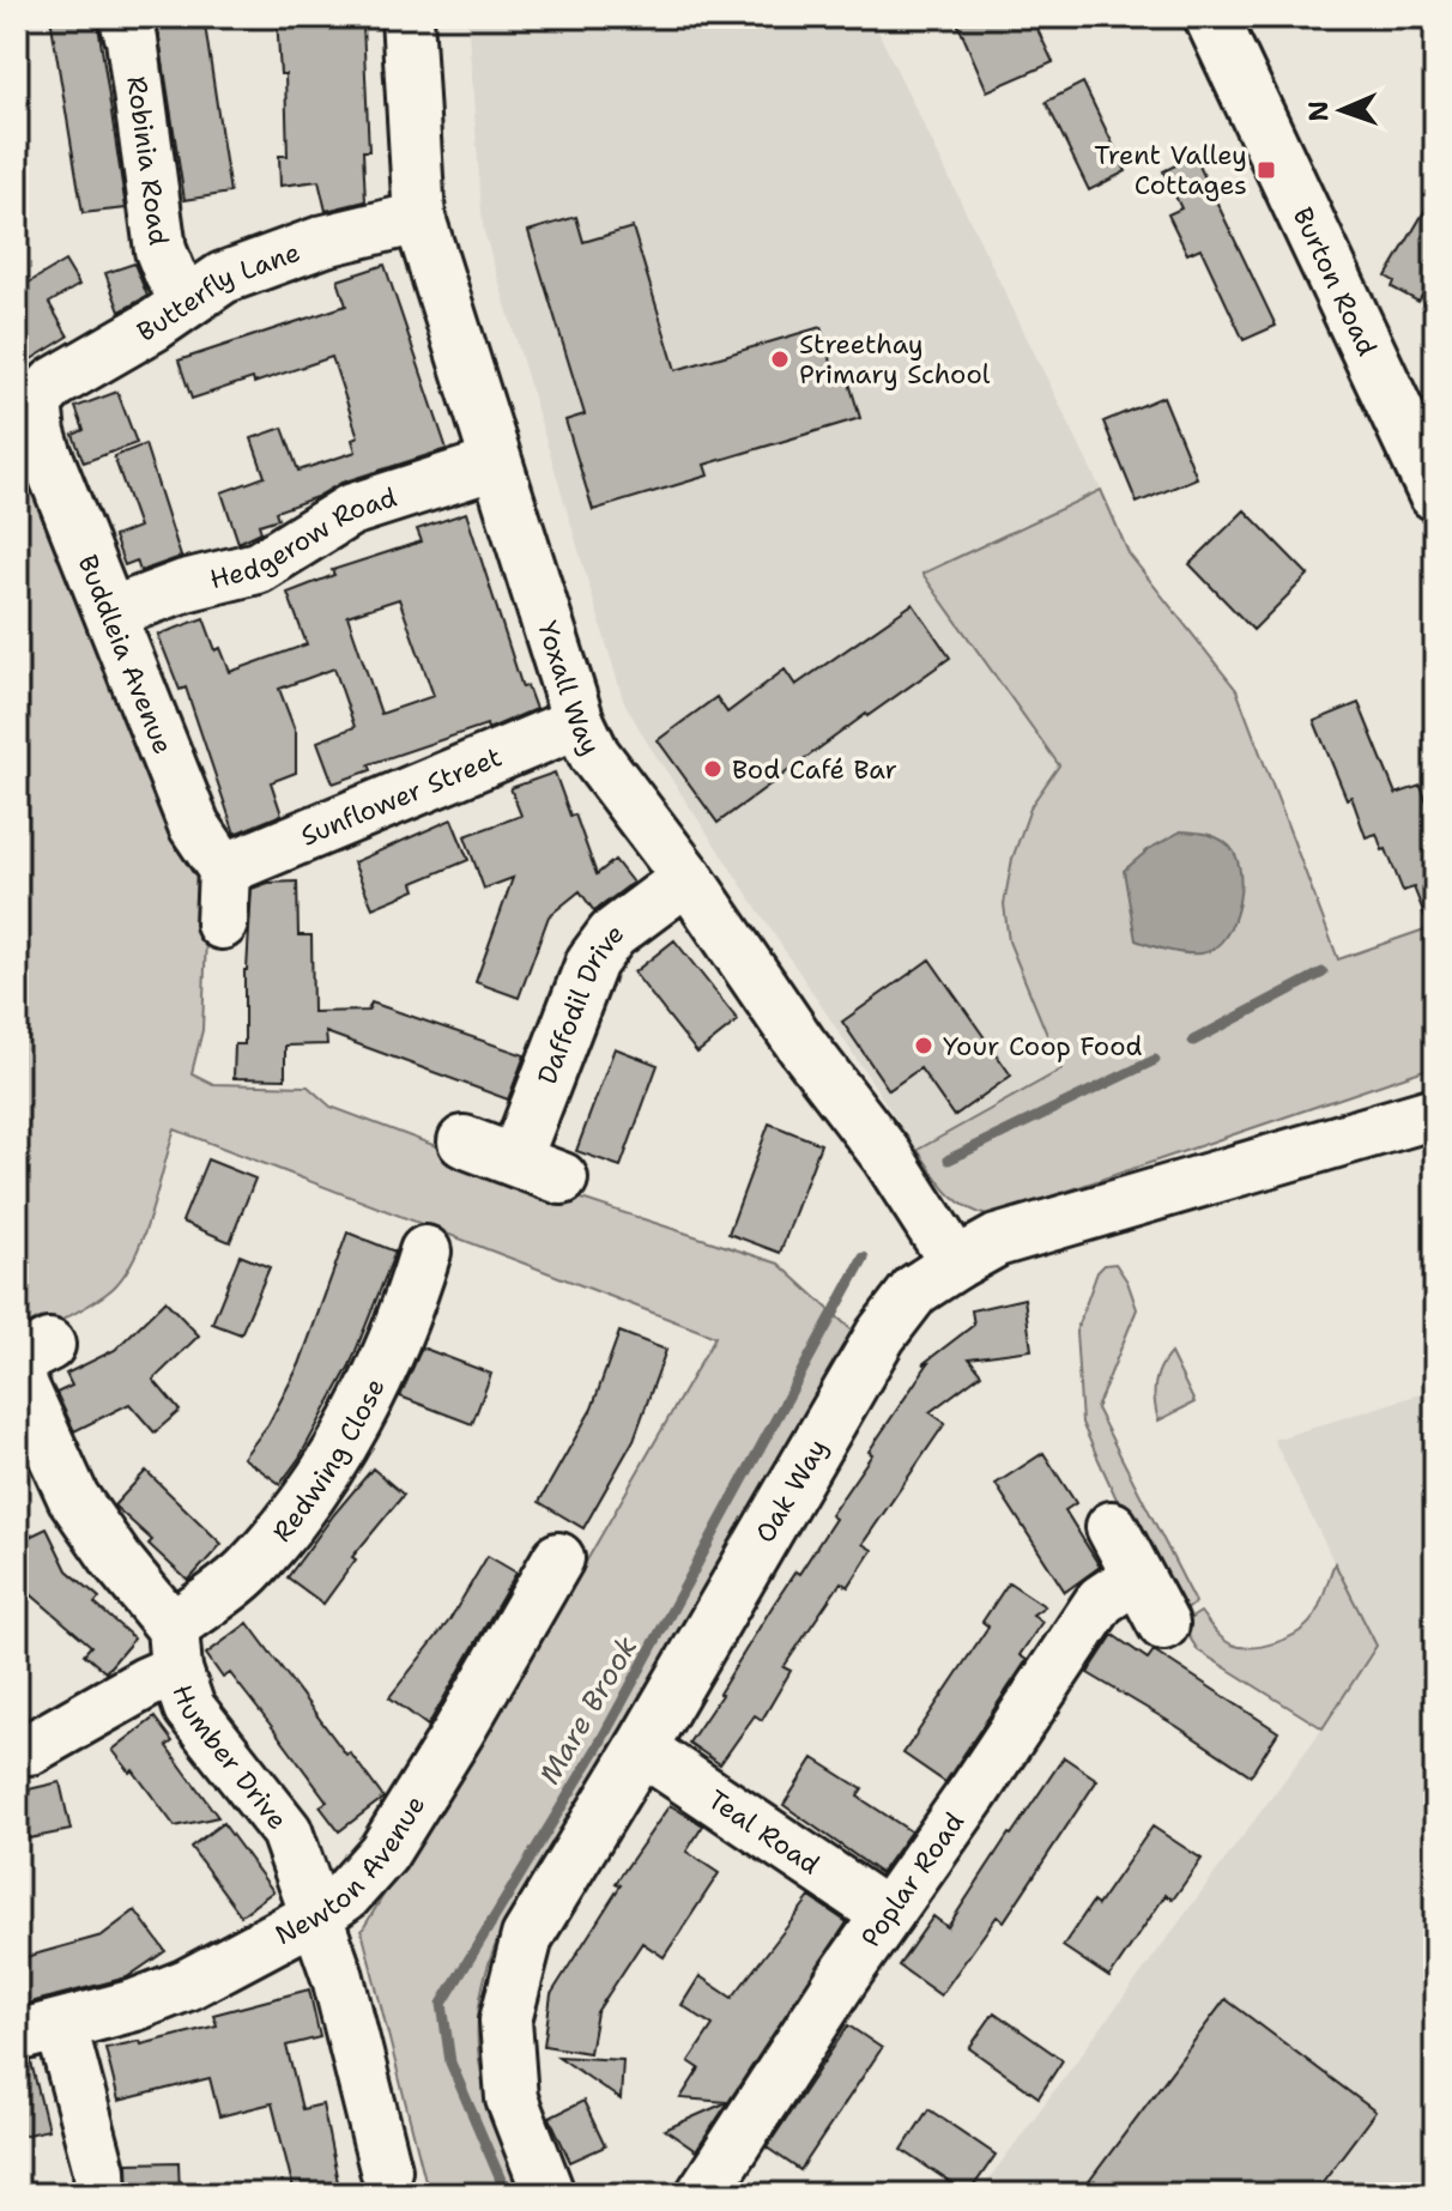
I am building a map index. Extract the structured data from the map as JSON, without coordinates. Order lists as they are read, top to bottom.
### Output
{
  "streets": {
    "highway": ["Burton Road"],
    "street": [
      "Robinia Road",
      "Butterfly Lane",
      "Hedgerow Road",
      "Buddleia Avenue",
      "Yoxall Way",
      "Sunflower Street",
      "Daffodil Drive",
      "Redwing Close",
      "Oak Way",
      "Humber Drive",
      "Teal Road",
      "Newton Avenue",
      "Poplar Road"
    ]
  },
  "crossings": [
    ["Robinia Road", "Butterfly Lane"],
    ["Butterfly Lane", "Buddleia Avenue"],
    ["Butterfly Lane", "Yoxall Way"],
    ["Hedgerow Road", "Buddleia Avenue"],
    ["Hedgerow Road", "Yoxall Way"],
    ["Buddleia Avenue", "Sunflower Street"],
    ["Yoxall Way", "Sunflower Street"],
    ["Yoxall Way", "Daffodil Drive"],
    ["Yoxall Way", "Oak Way"],
    ["Redwing Close", "Humber Drive"],
    ["Oak Way", "Teal Road"],
    ["Humber Drive", "Newton Avenue"],
    ["Teal Road", "Poplar Road"]
  ],
  "water": ["Mare Brook"],
  "places": {
    "transit": ["Trent Valley Cottages"],
    "other": ["Streethay Primary School", "Bod Café Bar", "Your Coop Food"]
  },
  "north": "left"
}
